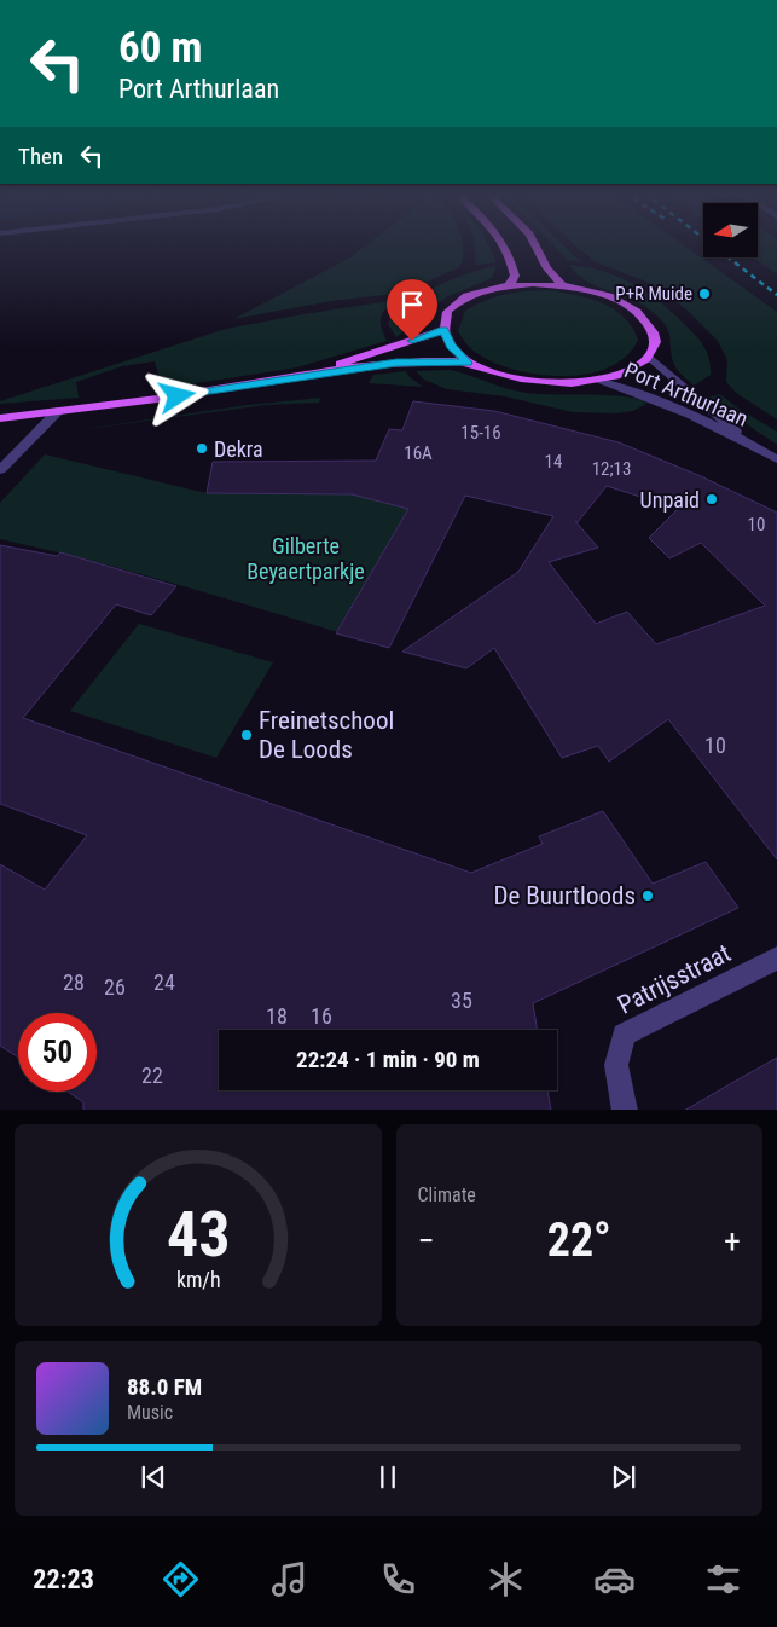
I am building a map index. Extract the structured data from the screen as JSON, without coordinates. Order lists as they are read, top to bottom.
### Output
{
  "streets": {
    "main road": ["Port Arthurlaan"],
    "street": ["Patrijsstraat"]
  },
  "parks": ["Gilberte Beyaertparkje"],
  "places": [
    "P+R Muide",
    "Dekra",
    "Unpaid",
    "Freinetschool De Loods",
    "De Buurtloods"
  ],
  "house_numbers": [
    "15-16",
    "16A",
    "14",
    "12;13",
    "10",
    "10",
    "28",
    "24",
    "26",
    "35",
    "18",
    "16",
    "22"
  ],
  "north": "left",
  "page": {
    "turn": ["60 m", "Port Arthurlaan"],
    "then": "Then",
    "limit": "50",
    "trip": "22:24 · 1 min · 90 m",
    "tile": "Climate",
    "heat": ["−", "22°", "+"],
    "song": ["88.0 FM", "Music"],
    "tabs": "22:23",
    "gauge": ["43", "km/h"]
  }
}
